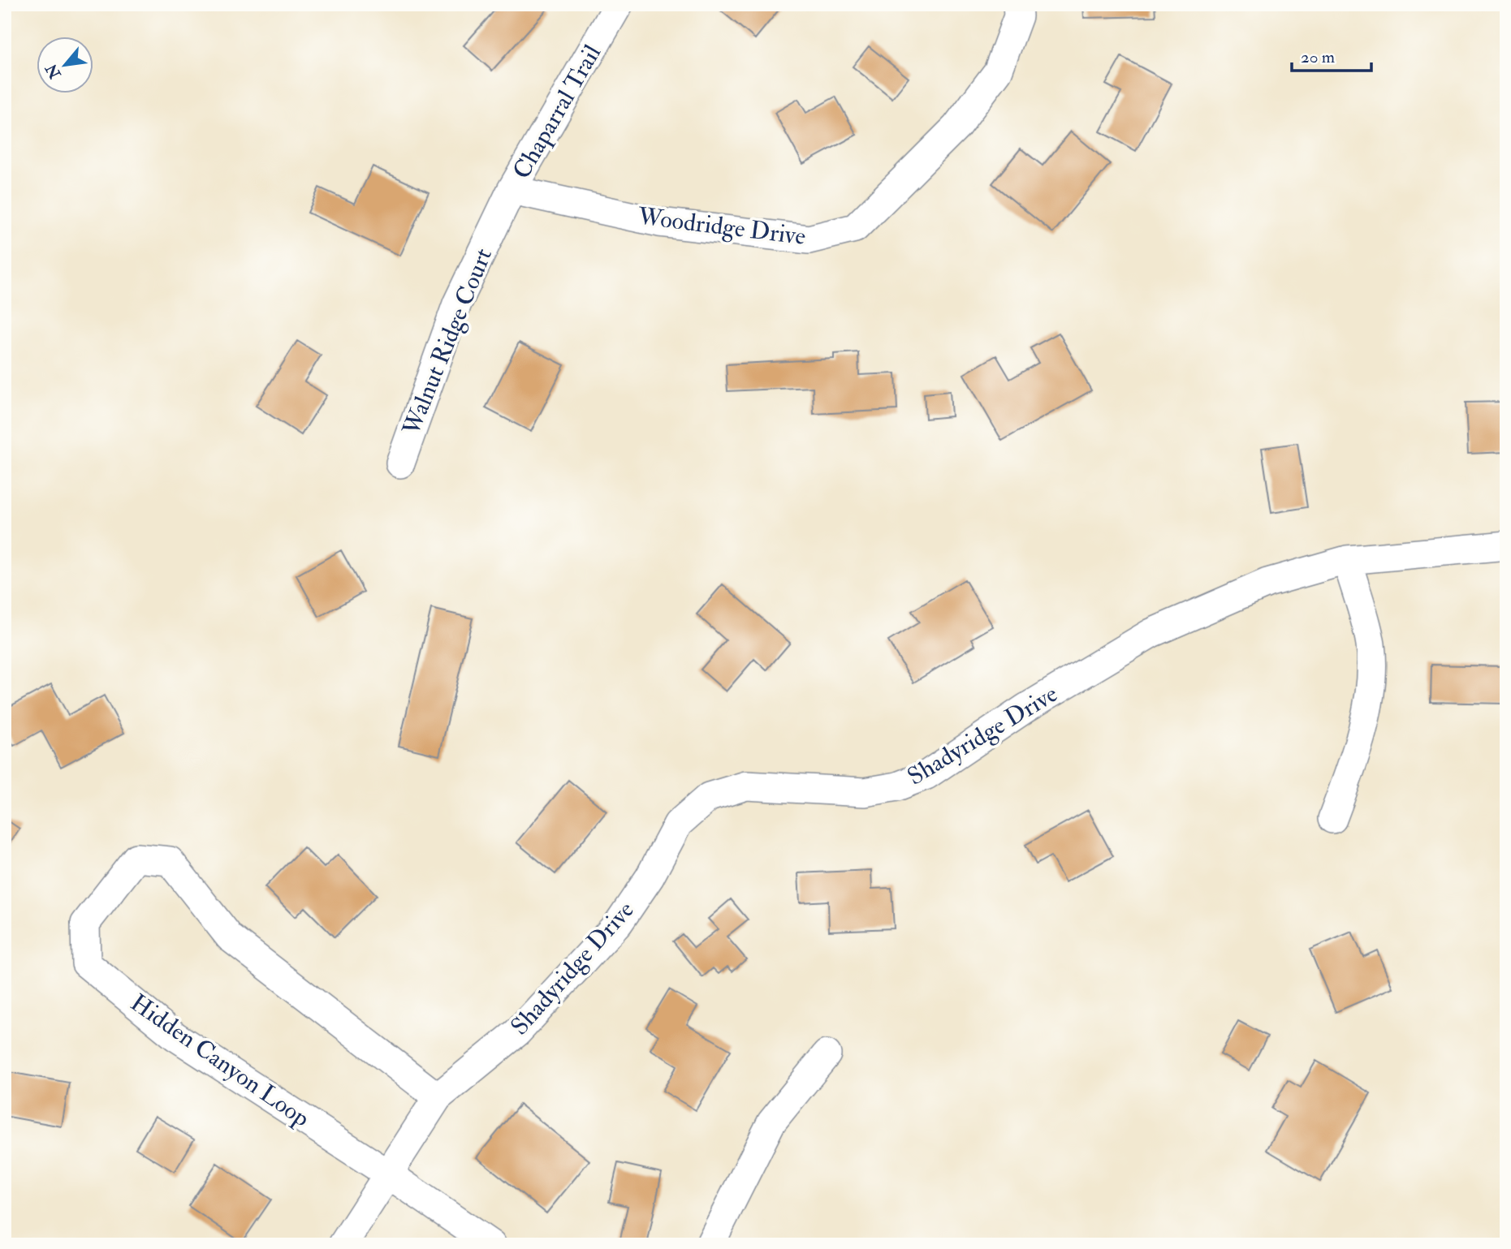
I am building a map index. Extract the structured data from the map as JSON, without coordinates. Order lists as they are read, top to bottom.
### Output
{
  "streets": {
    "street": [
      "Chaparral Trail",
      "Woodridge Drive",
      "Walnut Ridge Court",
      "Shadyridge Drive",
      "Hidden Canyon Loop"
    ]
  },
  "crossings": [
    ["Chaparral Trail", "Woodridge Drive"],
    ["Chaparral Trail", "Walnut Ridge Court"],
    ["Woodridge Drive", "Walnut Ridge Court"],
    ["Shadyridge Drive", "Hidden Canyon Loop"]
  ],
  "scale_bar": "20 m",
  "north": "bottom left"
}
